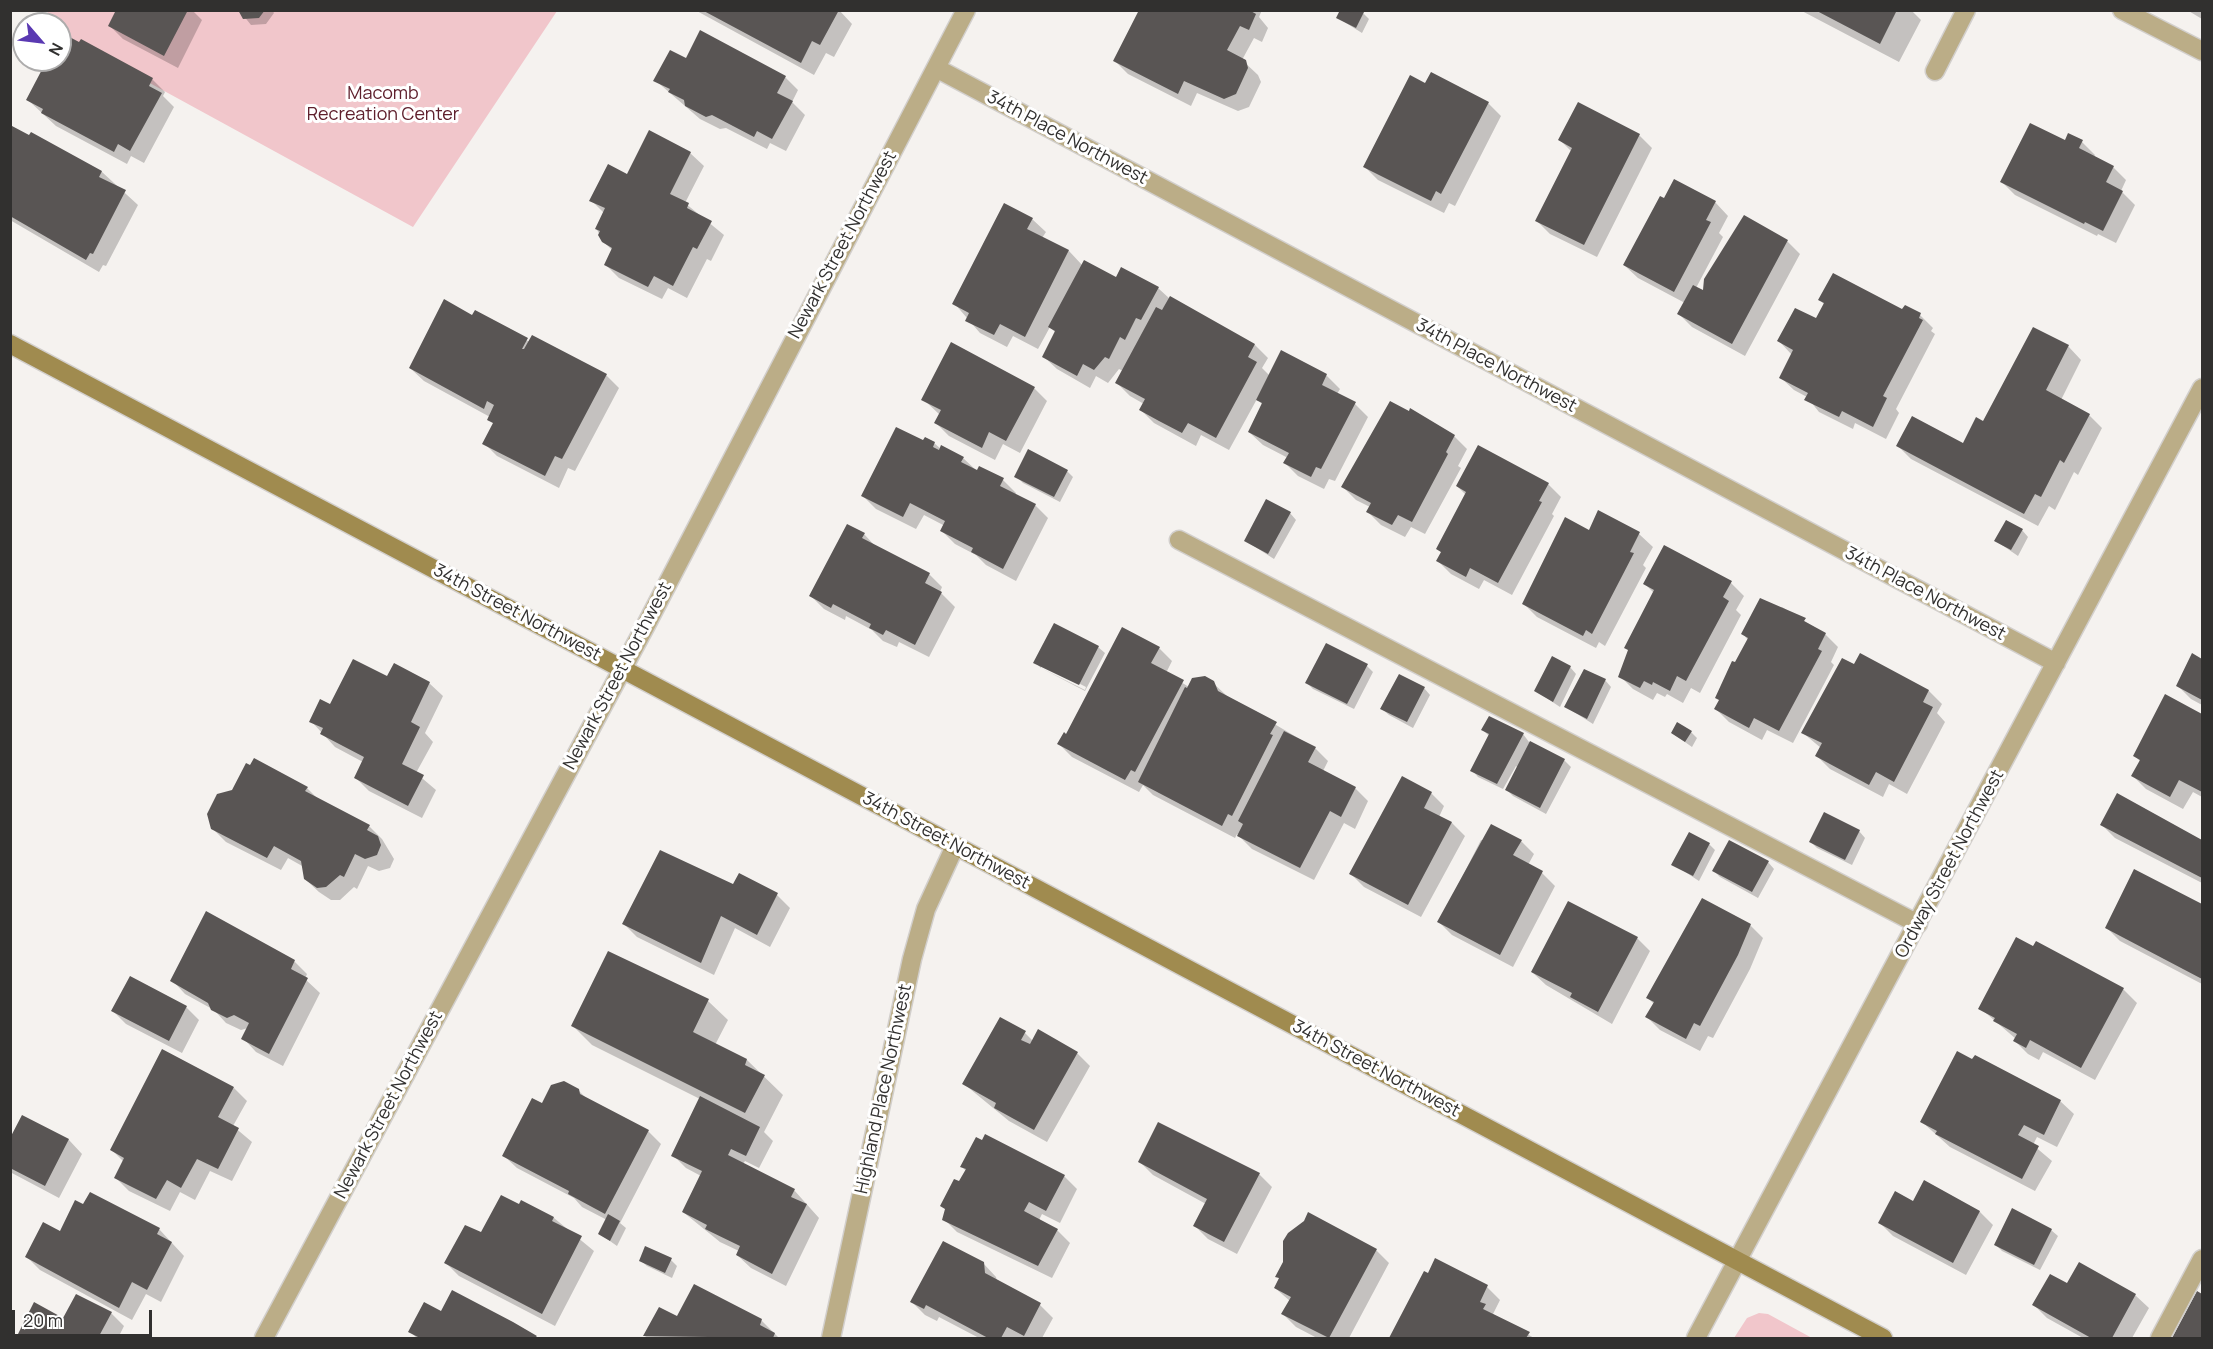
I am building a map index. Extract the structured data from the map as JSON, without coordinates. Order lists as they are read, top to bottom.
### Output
{
  "streets": {
    "main road": ["34th Street Northwest"],
    "street": [
      "34th Place Northwest",
      "Newark Street Northwest",
      "Ordway Street Northwest",
      "Highland Place Northwest"
    ]
  },
  "crossings": [
    ["34th Place Northwest", "Newark Street Northwest"],
    ["34th Place Northwest", "Ordway Street Northwest"],
    ["Newark Street Northwest", "34th Street Northwest"],
    ["34th Street Northwest", "Ordway Street Northwest"],
    ["34th Street Northwest", "Highland Place Northwest"]
  ],
  "parks": ["Macomb Recreation Center"],
  "scale_bar": "20 m",
  "north": "bottom right"
}
